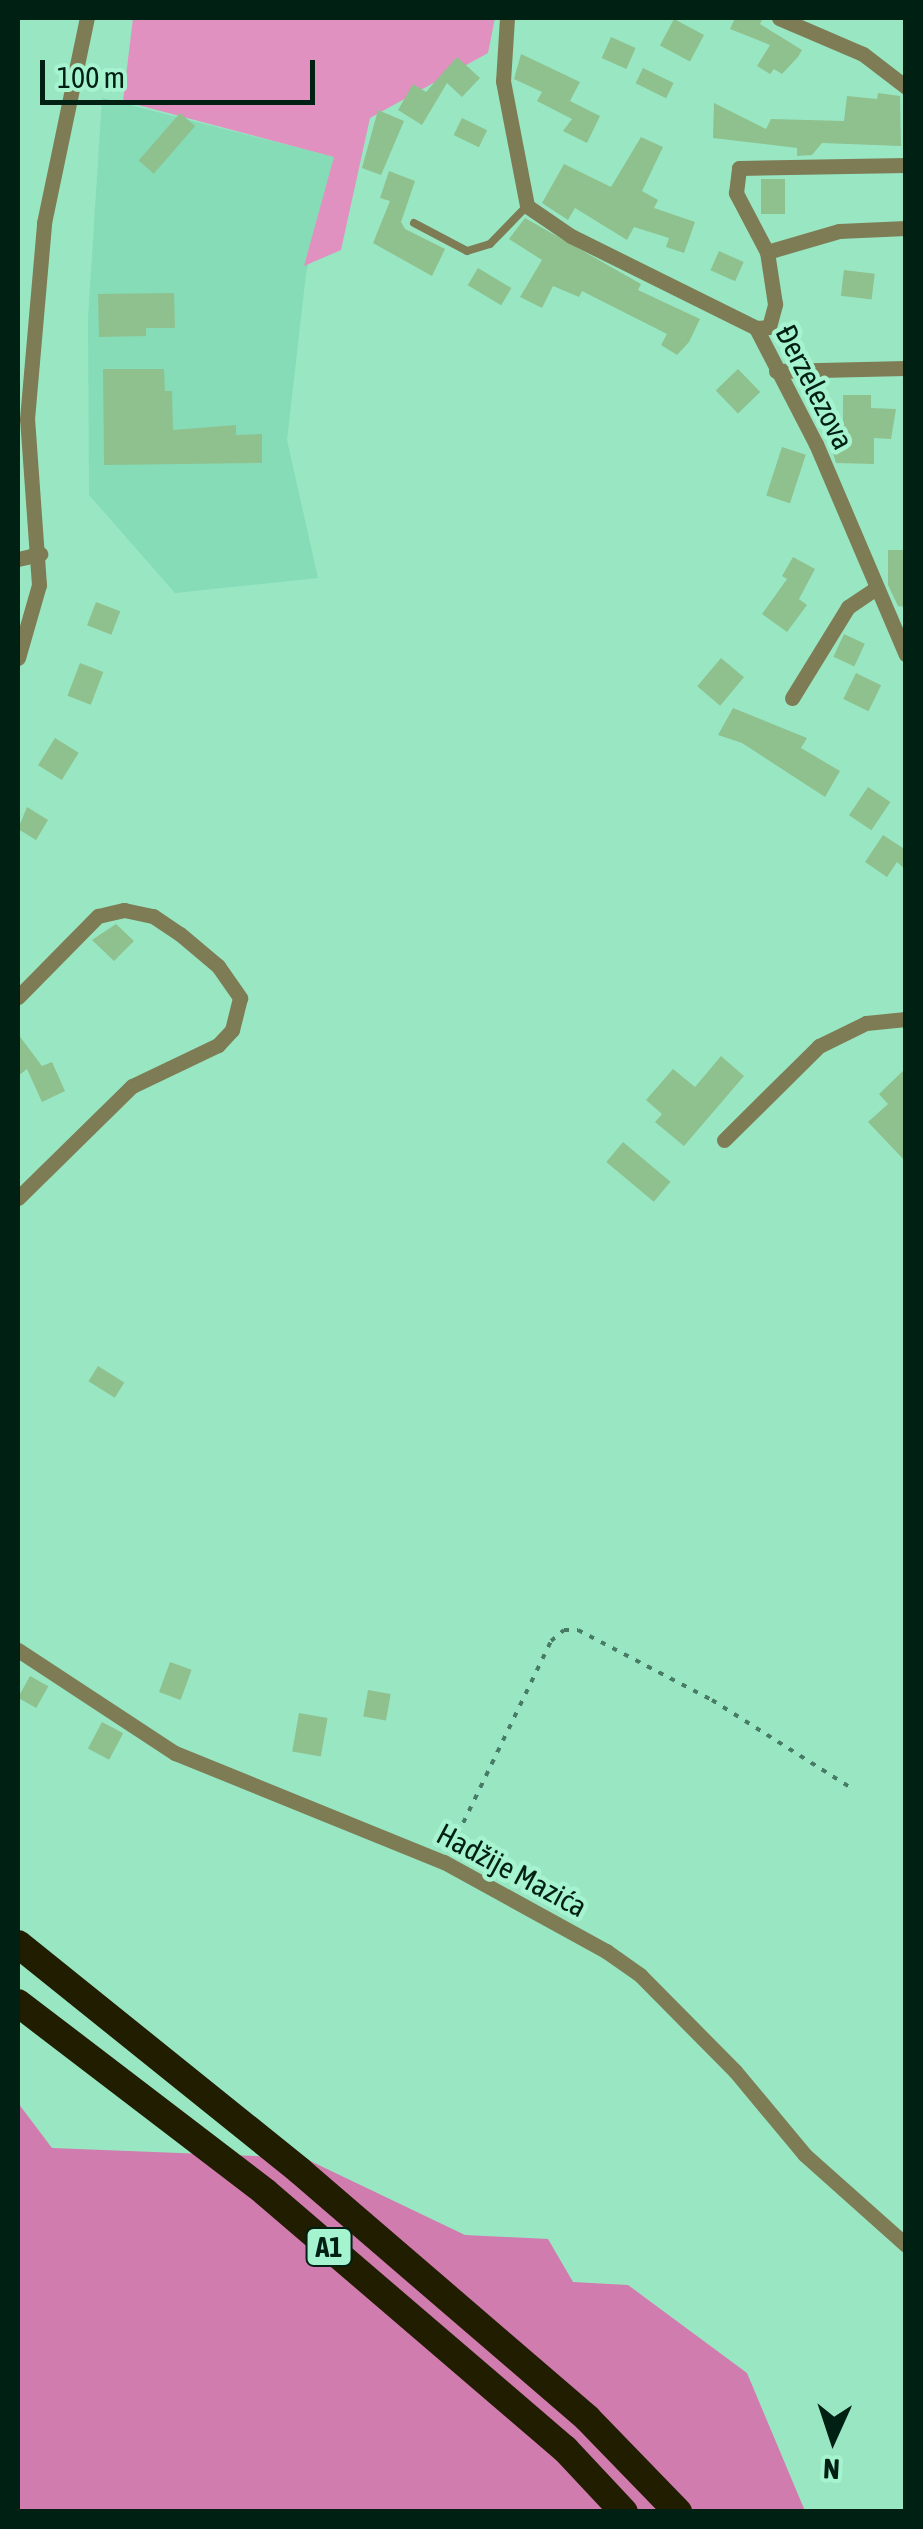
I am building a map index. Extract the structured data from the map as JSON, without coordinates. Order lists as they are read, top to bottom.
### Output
{
  "streets": {
    "highway": ["A1"],
    "street": ["Đerzelezova", "Hadžije Mazića"]
  },
  "scale_bar": "100 m",
  "north": "bottom"
}
